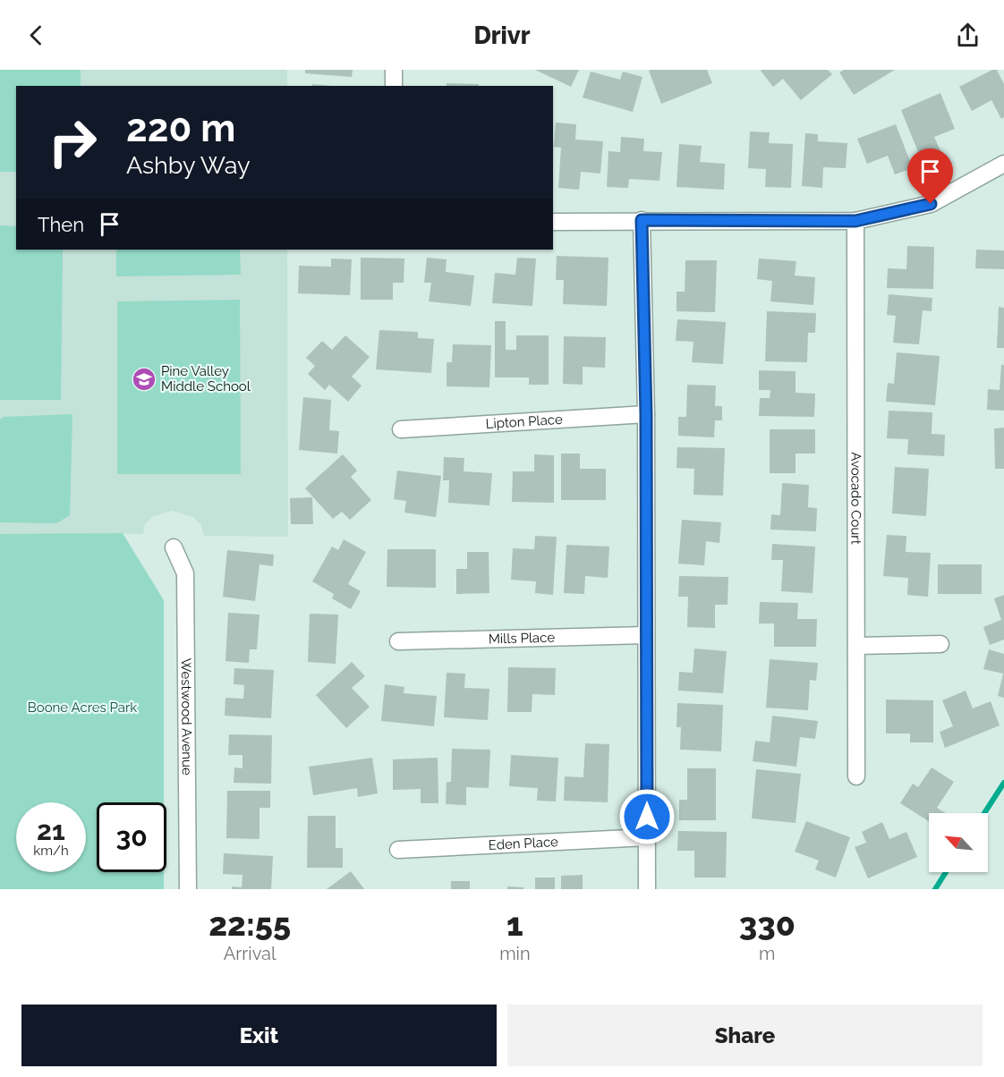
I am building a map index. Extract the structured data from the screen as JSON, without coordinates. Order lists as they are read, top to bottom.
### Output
{
  "streets": {
    "street": [
      "Lipton Place",
      "Avocado Court",
      "Mills Place",
      "Westwood Avenue",
      "Eden Place"
    ]
  },
  "parks": ["Boone Acres Park"],
  "places": {
    "school or university": ["Pine Valley Middle School"]
  },
  "north": "top left",
  "page": {
    "header": "Drivr",
    "turn": ["220 m", "Ashby Way"],
    "then": "Then",
    "speed": "21 km/h",
    "limit": "30",
    "eta": [
      "22:55",
      "Arrival",
      "1",
      "min",
      "330",
      "m"
    ],
    "buttons": ["Exit", "Share"]
  }
}
